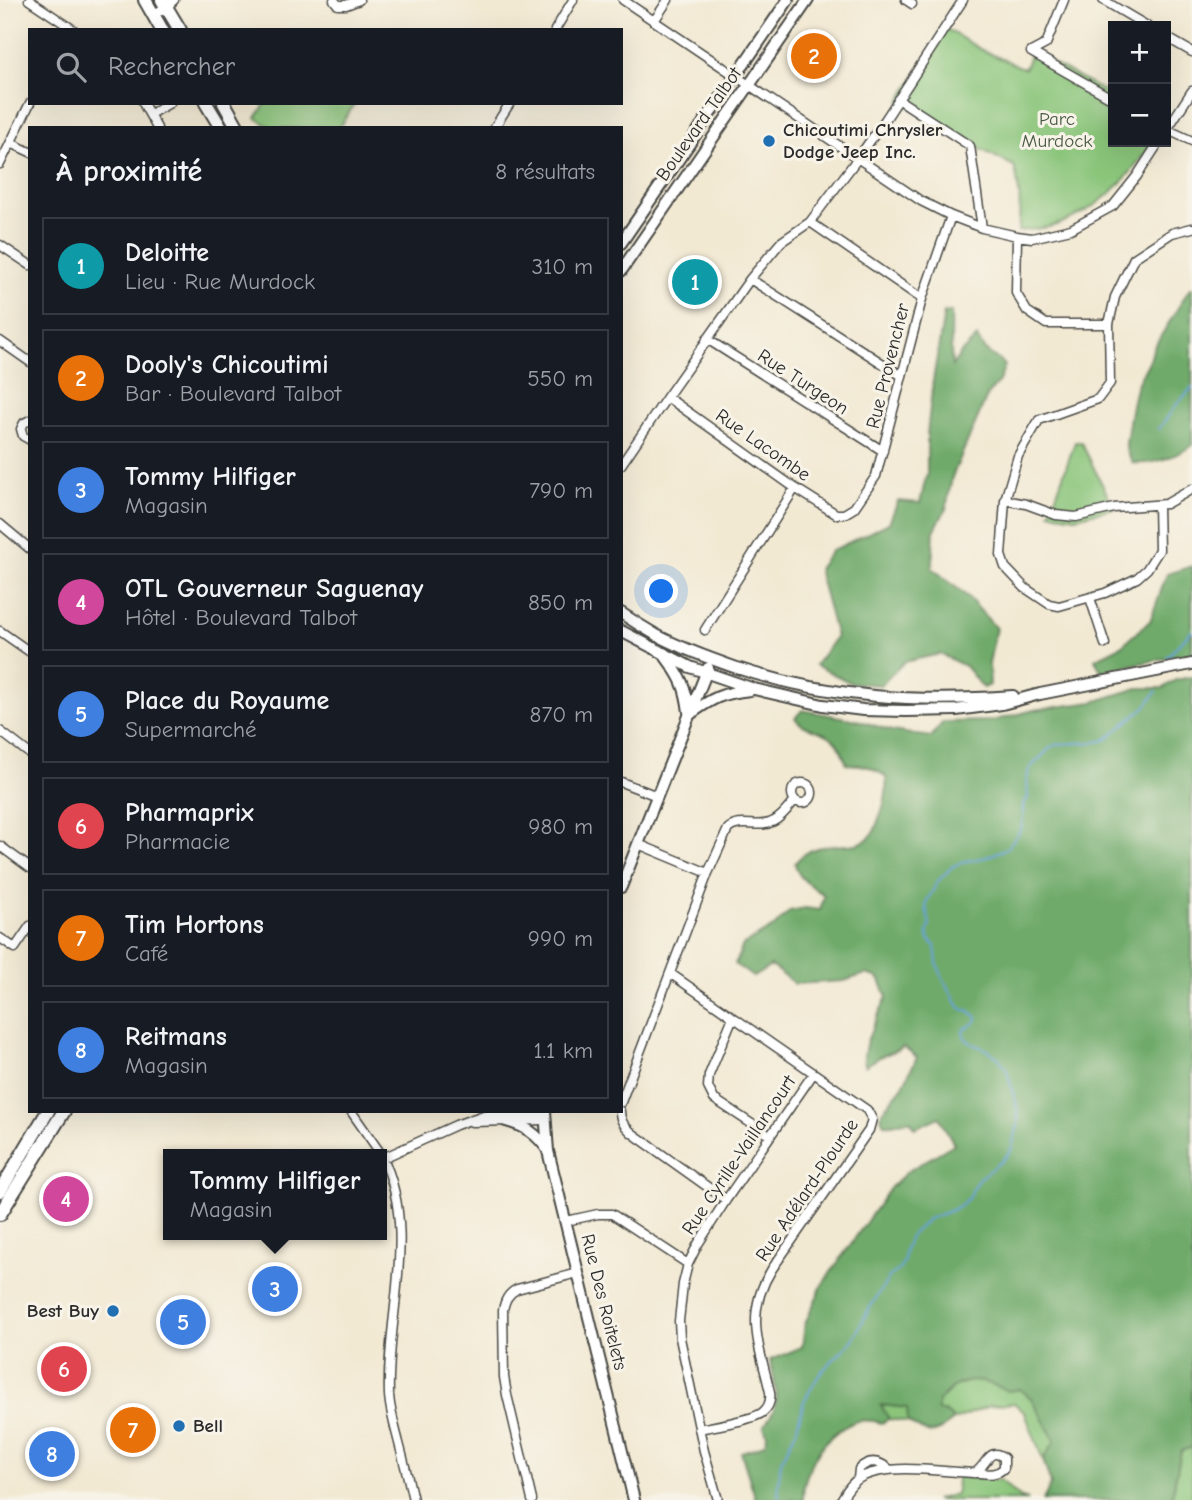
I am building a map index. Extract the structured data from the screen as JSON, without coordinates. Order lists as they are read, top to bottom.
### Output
{
  "streets": {
    "main road": ["Boulevard Talbot", "Rue Des Roitelets"],
    "street": [
      "Rue Provencher",
      "Rue Turgeon",
      "Rue Lacombe",
      "Rue Cyrille-Vaillancourt",
      "Rue Adélard-Plourde"
    ]
  },
  "crossings": [
    ["Rue Provencher", "Rue Turgeon"],
    ["Rue Provencher", "Rue Lacombe"],
    ["Rue Cyrille-Vaillancourt", "Rue Adélard-Plourde"]
  ],
  "parks": ["Parc Murdock"],
  "places": ["Chicoutimi Chrysler Dodge Jeep Inc.", "Best Buy", "Bell"],
  "page": {
    "map_buttons": ["+", "−"],
    "search": "Rechercher",
    "pins": [
      "2",
      "1",
      "4",
      "3",
      "5",
      "6",
      "7",
      "8"
    ],
    "heading": ["À proximité", "8 résultats"],
    "list": [
      {
        "mark": "1",
        "name": "Deloitte",
        "note": "Lieu · Rue Murdock",
        "value": "310 m"
      },
      {
        "mark": "2",
        "name": "Dooly's Chicoutimi",
        "note": "Bar · Boulevard Talbot",
        "value": "550 m"
      },
      {
        "mark": "3",
        "name": "Tommy Hilfiger",
        "note": "Magasin",
        "value": "790 m"
      },
      {
        "mark": "4",
        "name": "OTL Gouverneur Saguenay",
        "note": "Hôtel · Boulevard Talbot",
        "value": "850 m"
      },
      {
        "mark": "5",
        "name": "Place du Royaume",
        "note": "Supermarché",
        "value": "870 m"
      },
      {
        "mark": "6",
        "name": "Pharmaprix",
        "note": "Pharmacie",
        "value": "980 m"
      },
      {
        "mark": "7",
        "name": "Tim Hortons",
        "note": "Café",
        "value": "990 m"
      },
      {
        "mark": "8",
        "name": "Reitmans",
        "note": "Magasin",
        "value": "1.1 km"
      }
    ],
    "popup": ["Tommy Hilfiger", "Magasin"]
  }
}
